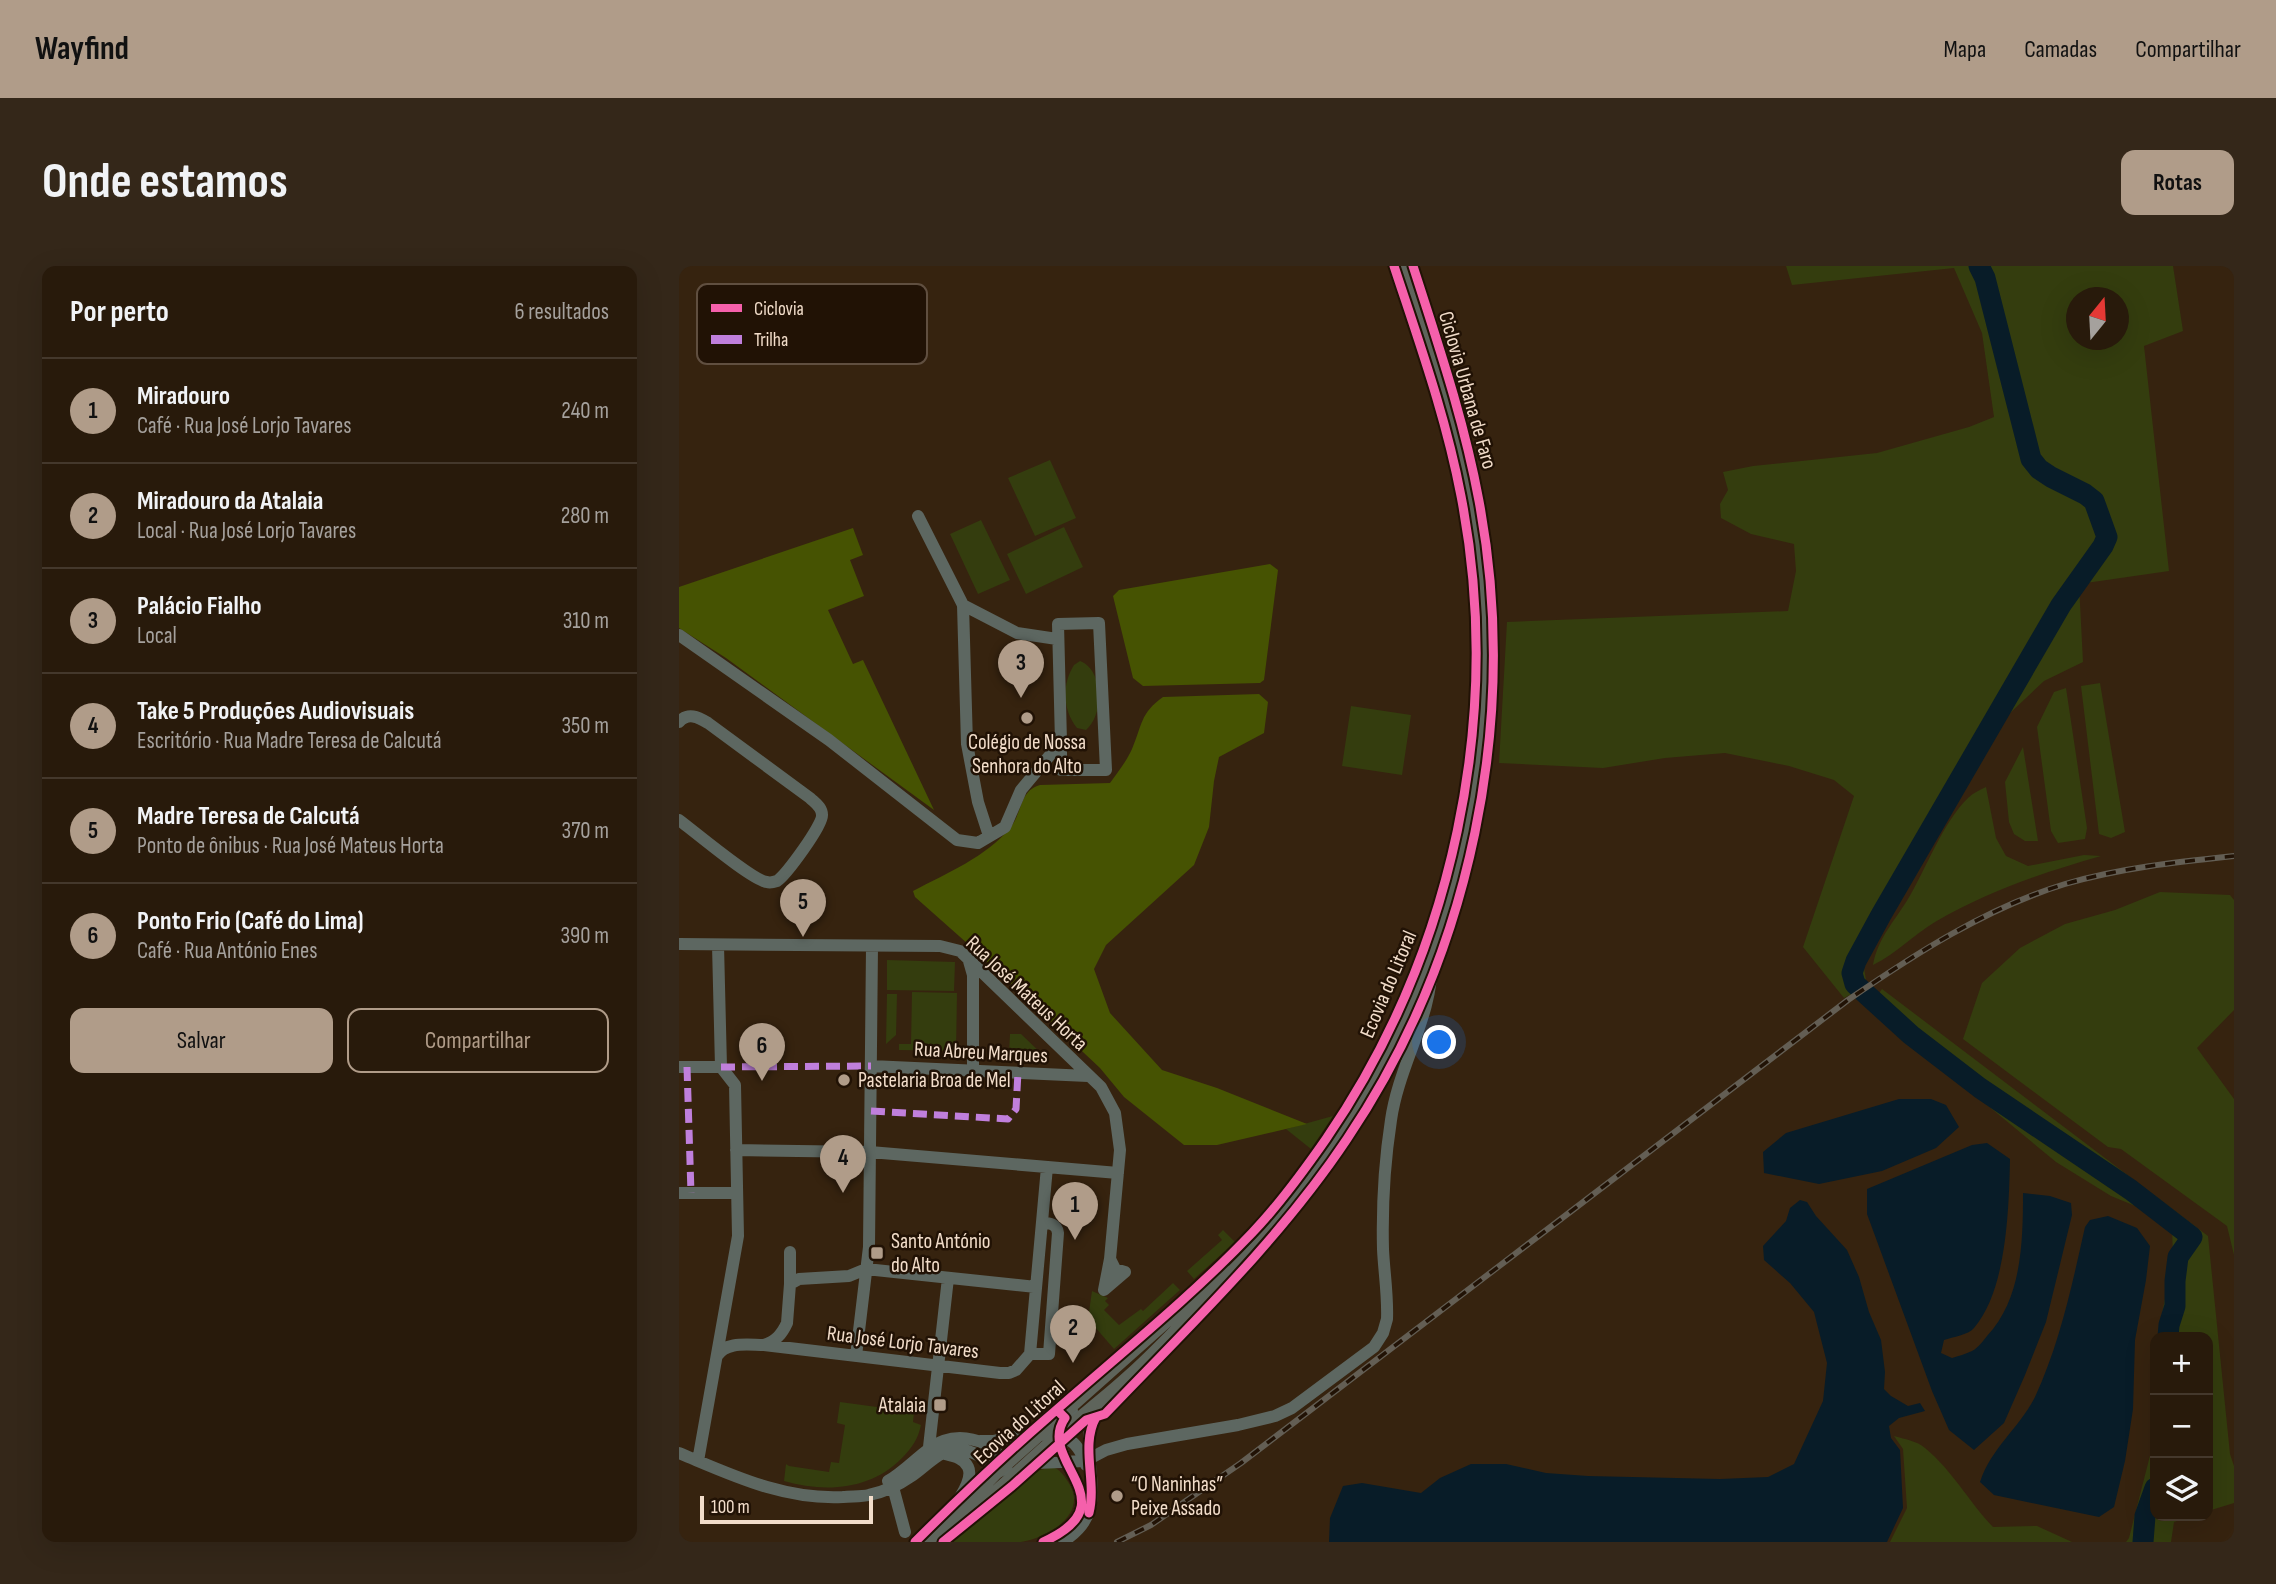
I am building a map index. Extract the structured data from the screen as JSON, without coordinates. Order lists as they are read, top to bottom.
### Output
{
  "streets": {
    "street": ["Rua José Mateus Horta", "Rua Abreu Marques", "Rua José Lorjo Tavares"],
    "cycle path": ["Ciclovia Urbana de Faro", "Ecovia do Litoral"]
  },
  "crossings": [
    ["Rua José Mateus Horta", "Rua Abreu Marques"]
  ],
  "places": {
    "other": ["Colégio de Nossa Senhora do Alto", "Pastelaria Broa de Mel", "“O Naninhas” Peixe Assado"],
    "transit": ["Santo António do Alto", "Atalaia"]
  },
  "legend": ["Ciclovia", "Trilha"],
  "scale_bar": "100 m",
  "north": "top",
  "page": {
    "header": "Wayfind",
    "nav": ["Mapa", "Camadas", "Compartilhar"],
    "buttons": [
      "Rotas",
      ["Salvar", "Compartilhar"]
    ],
    "title": "Onde estamos",
    "heading": ["Por perto", "6 resultados"],
    "list": [
      {
        "mark": "1",
        "name": "Miradouro",
        "note": "Café · Rua José Lorjo Tavares",
        "value": "240 m"
      },
      {
        "mark": "2",
        "name": "Miradouro da Atalaia",
        "note": "Local · Rua José Lorjo Tavares",
        "value": "280 m"
      },
      {
        "mark": "3",
        "name": "Palácio Fialho",
        "note": "Local",
        "value": "310 m"
      },
      {
        "mark": "4",
        "name": "Take 5 Produções Audiovisuais",
        "note": "Escritório · Rua Madre Teresa de Calcutá",
        "value": "350 m"
      },
      {
        "mark": "5",
        "name": "Madre Teresa de Calcutá",
        "note": "Ponto de ônibus · Rua José Mateus Horta",
        "value": "370 m"
      },
      {
        "mark": "6",
        "name": "Ponto Frio (Café do Lima)",
        "note": "Café · Rua António Enes",
        "value": "390 m"
      }
    ],
    "pins": [
      "3",
      "5",
      "6",
      "4",
      "1",
      "2"
    ],
    "map_buttons": ["+", "−"],
    "scale": "100 m"
  }
}
